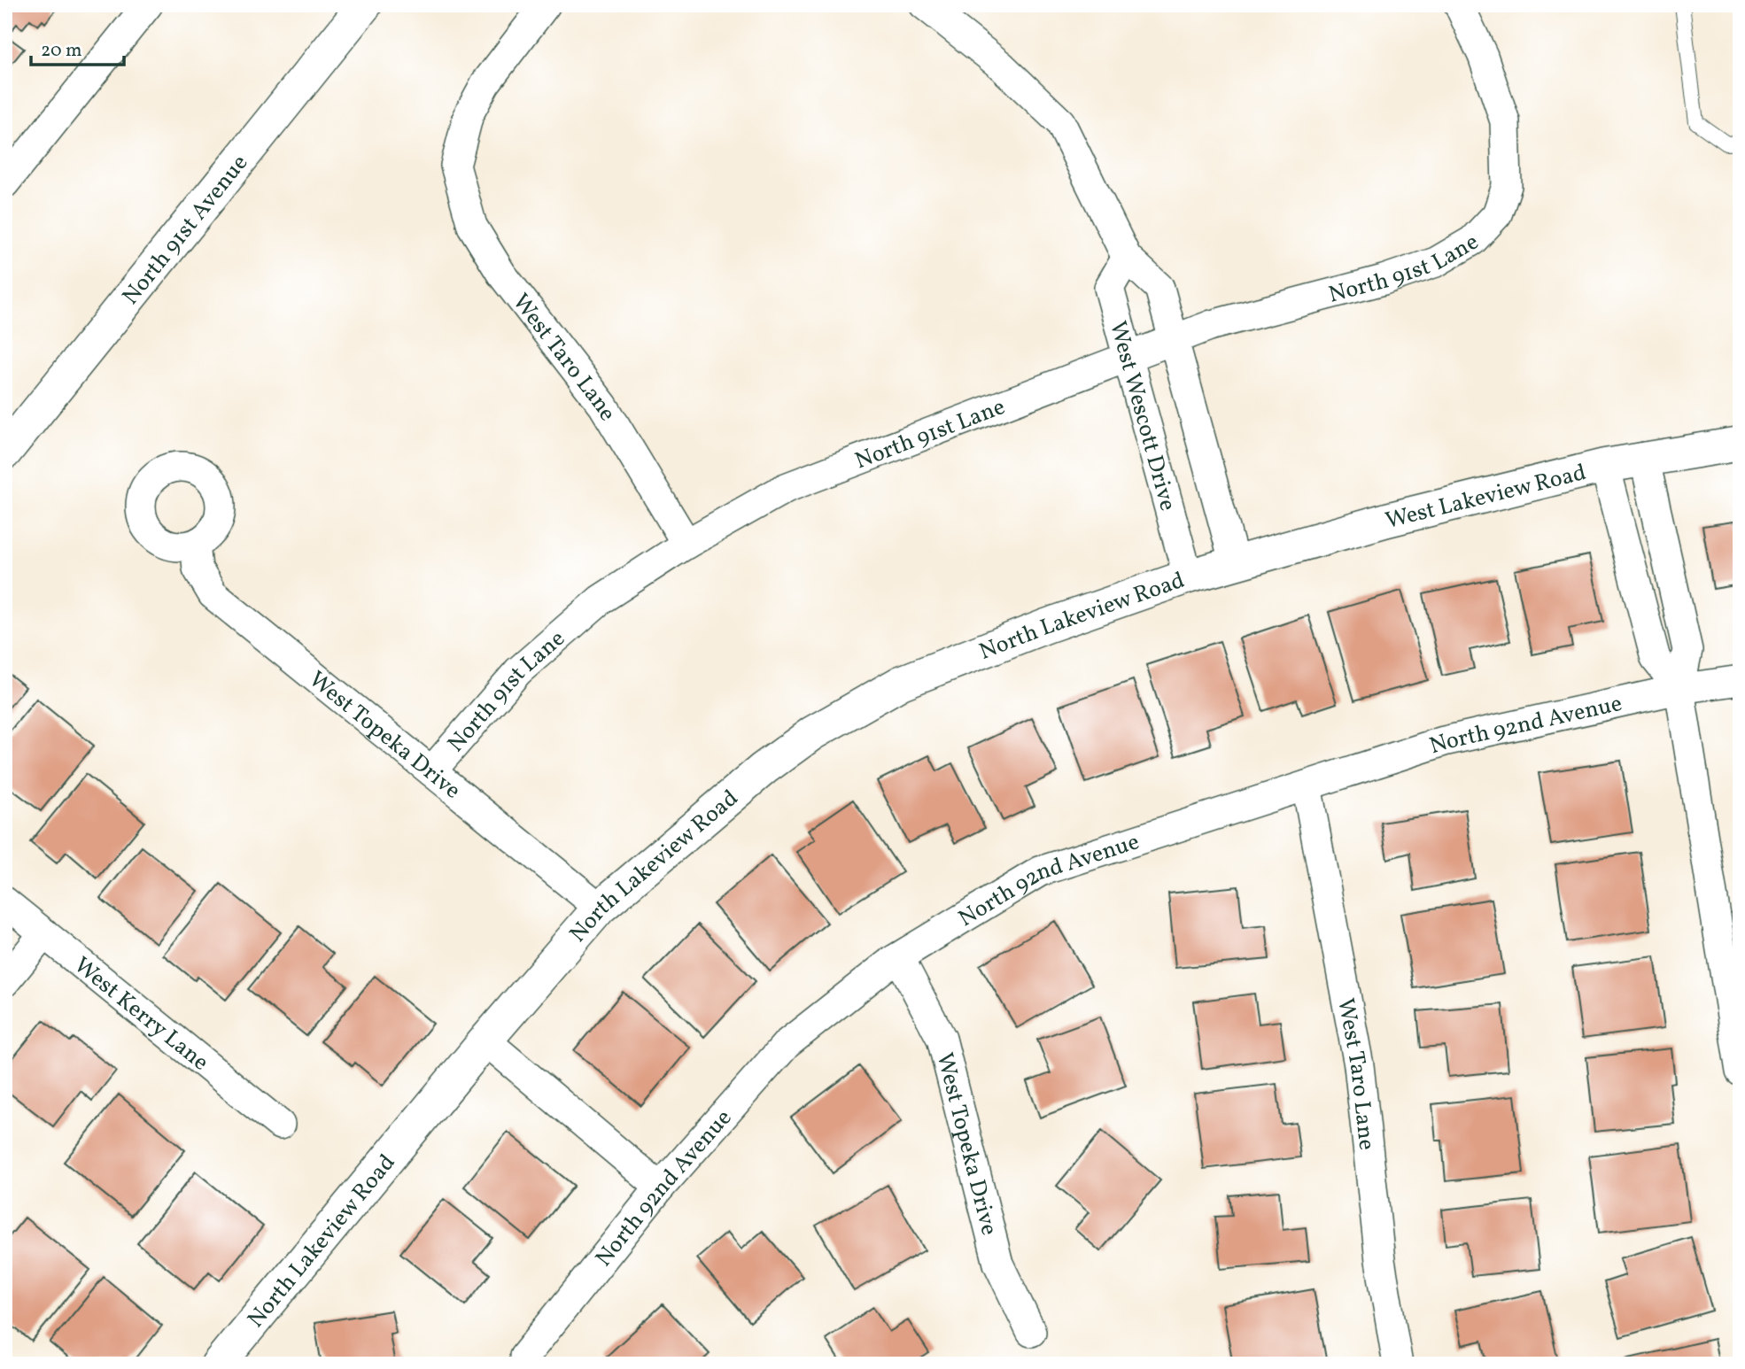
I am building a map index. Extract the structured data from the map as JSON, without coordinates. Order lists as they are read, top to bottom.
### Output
{
  "streets": {
    "street": [
      "North 91st Avenue",
      "North 91st Lane",
      "West Taro Lane",
      "West Wescott Drive",
      "West Lakeview Road",
      "North Lakeview Road",
      "North 92nd Avenue",
      "West Topeka Drive",
      "West Kerry Lane"
    ]
  },
  "crossings": [
    ["North 91st Lane", "West Taro Lane"],
    ["North 91st Lane", "West Wescott Drive"],
    ["North 91st Lane", "West Topeka Drive"],
    ["West Taro Lane", "North 92nd Avenue"],
    ["West Wescott Drive", "West Lakeview Road"],
    ["West Wescott Drive", "North Lakeview Road"],
    ["West Lakeview Road", "North Lakeview Road"],
    ["North Lakeview Road", "West Topeka Drive"],
    ["North 92nd Avenue", "West Topeka Drive"]
  ],
  "scale_bar": "20 m"
}
